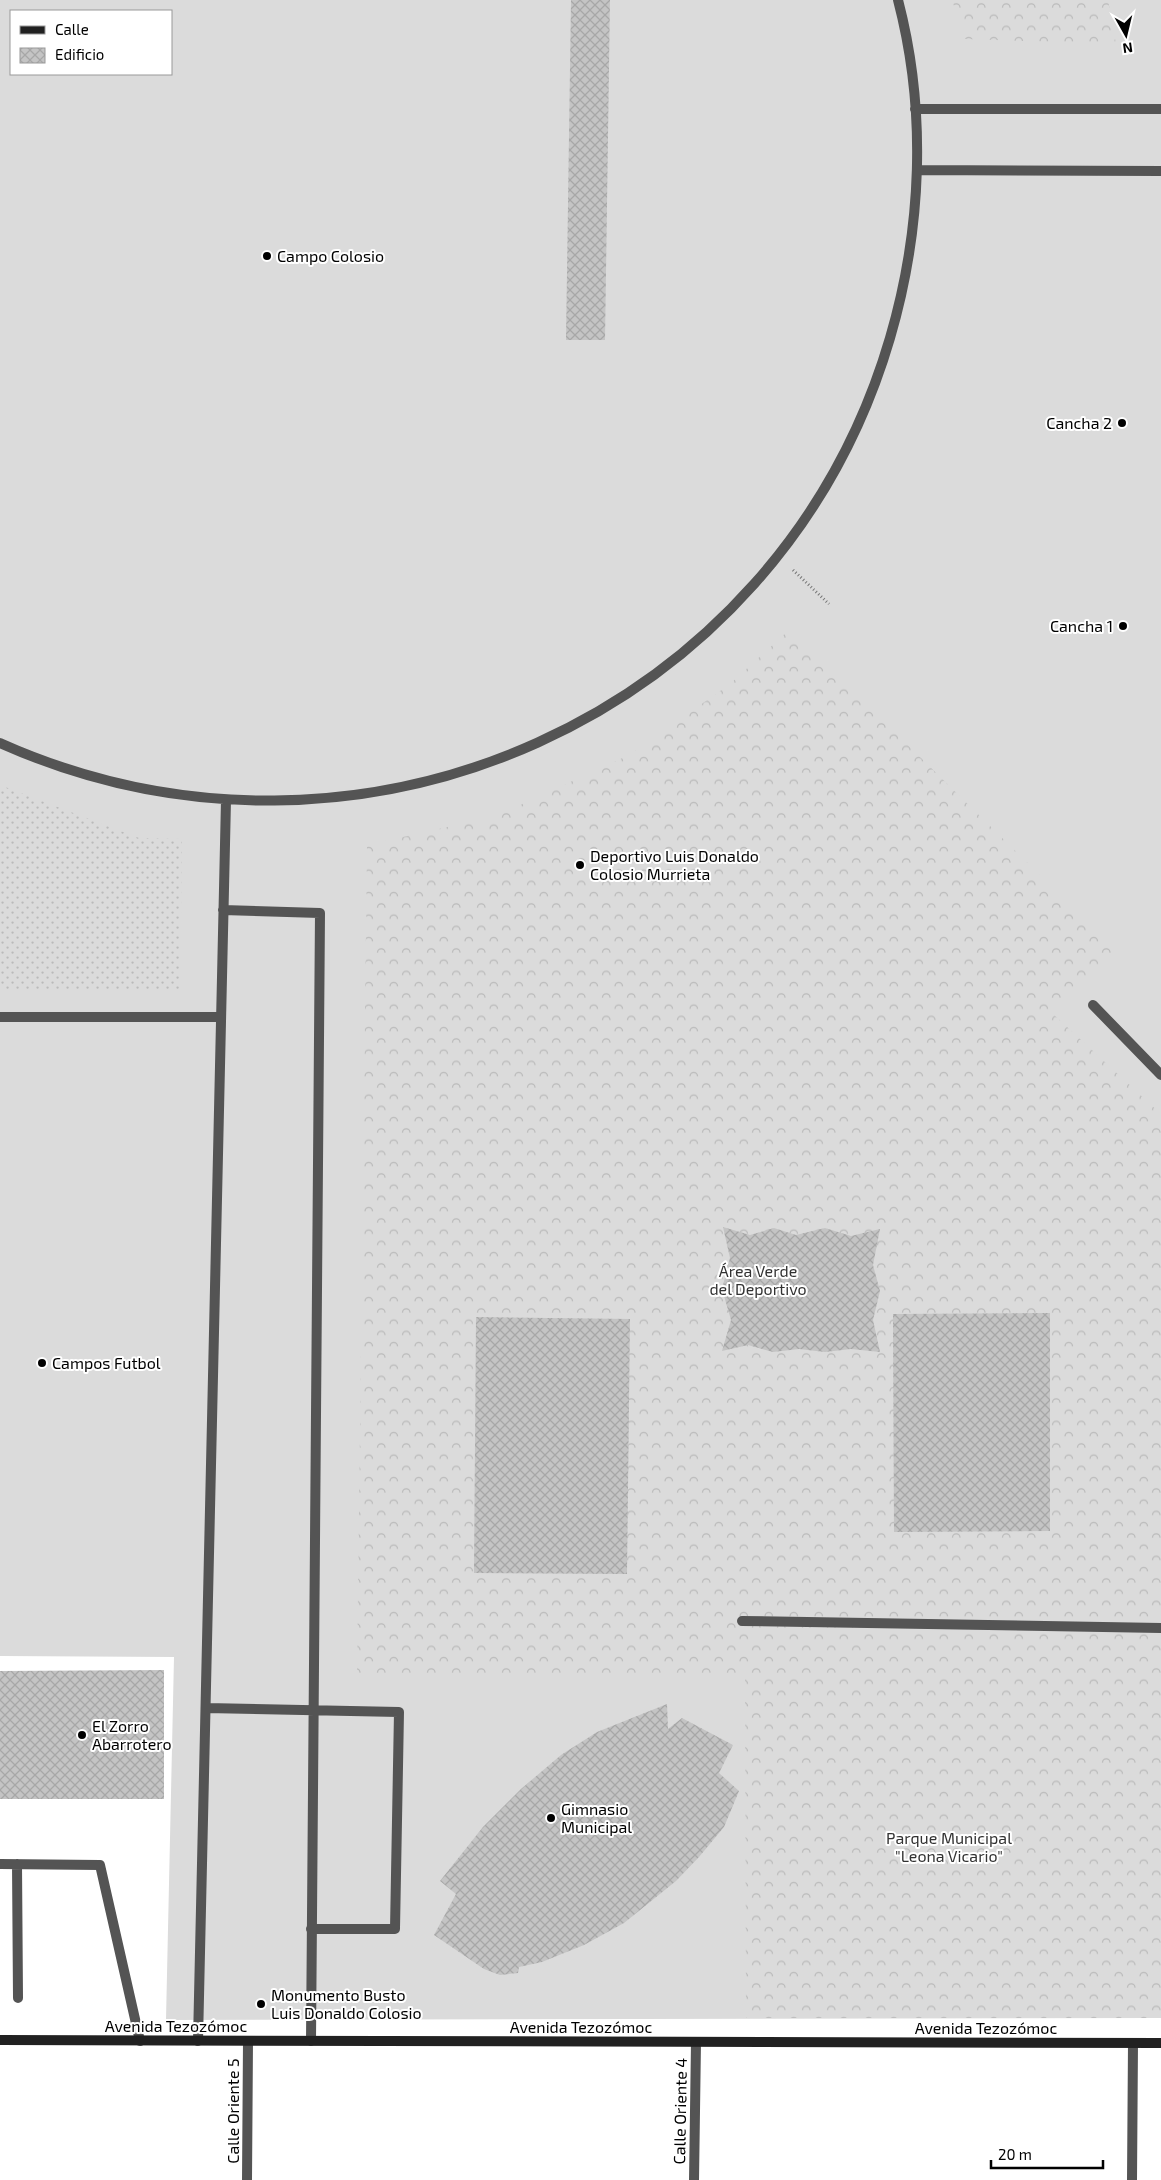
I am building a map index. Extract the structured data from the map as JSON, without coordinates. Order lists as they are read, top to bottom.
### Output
{
  "streets": {
    "street": ["Avenida Tezozómoc", "Calle Oriente 5", "Calle Oriente 4"]
  },
  "crossings": [
    ["Avenida Tezozómoc", "Calle Oriente 5"],
    ["Avenida Tezozómoc", "Calle Oriente 4"]
  ],
  "parks": ["Área Verde del Deportivo", "Parque Municipal \"Leona Vicario\""],
  "places": [
    "Campo Colosio",
    "Cancha 2",
    "Cancha 1",
    "Deportivo Luis Donaldo Colosio Murrieta",
    "Campos Futbol",
    "El Zorro Abarrotero",
    "Gimnasio Municipal",
    "Monumento Busto Luis Donaldo Colosio"
  ],
  "legend": ["Calle", "Edificio"],
  "scale_bar": "20 m",
  "north": "bottom"
}
